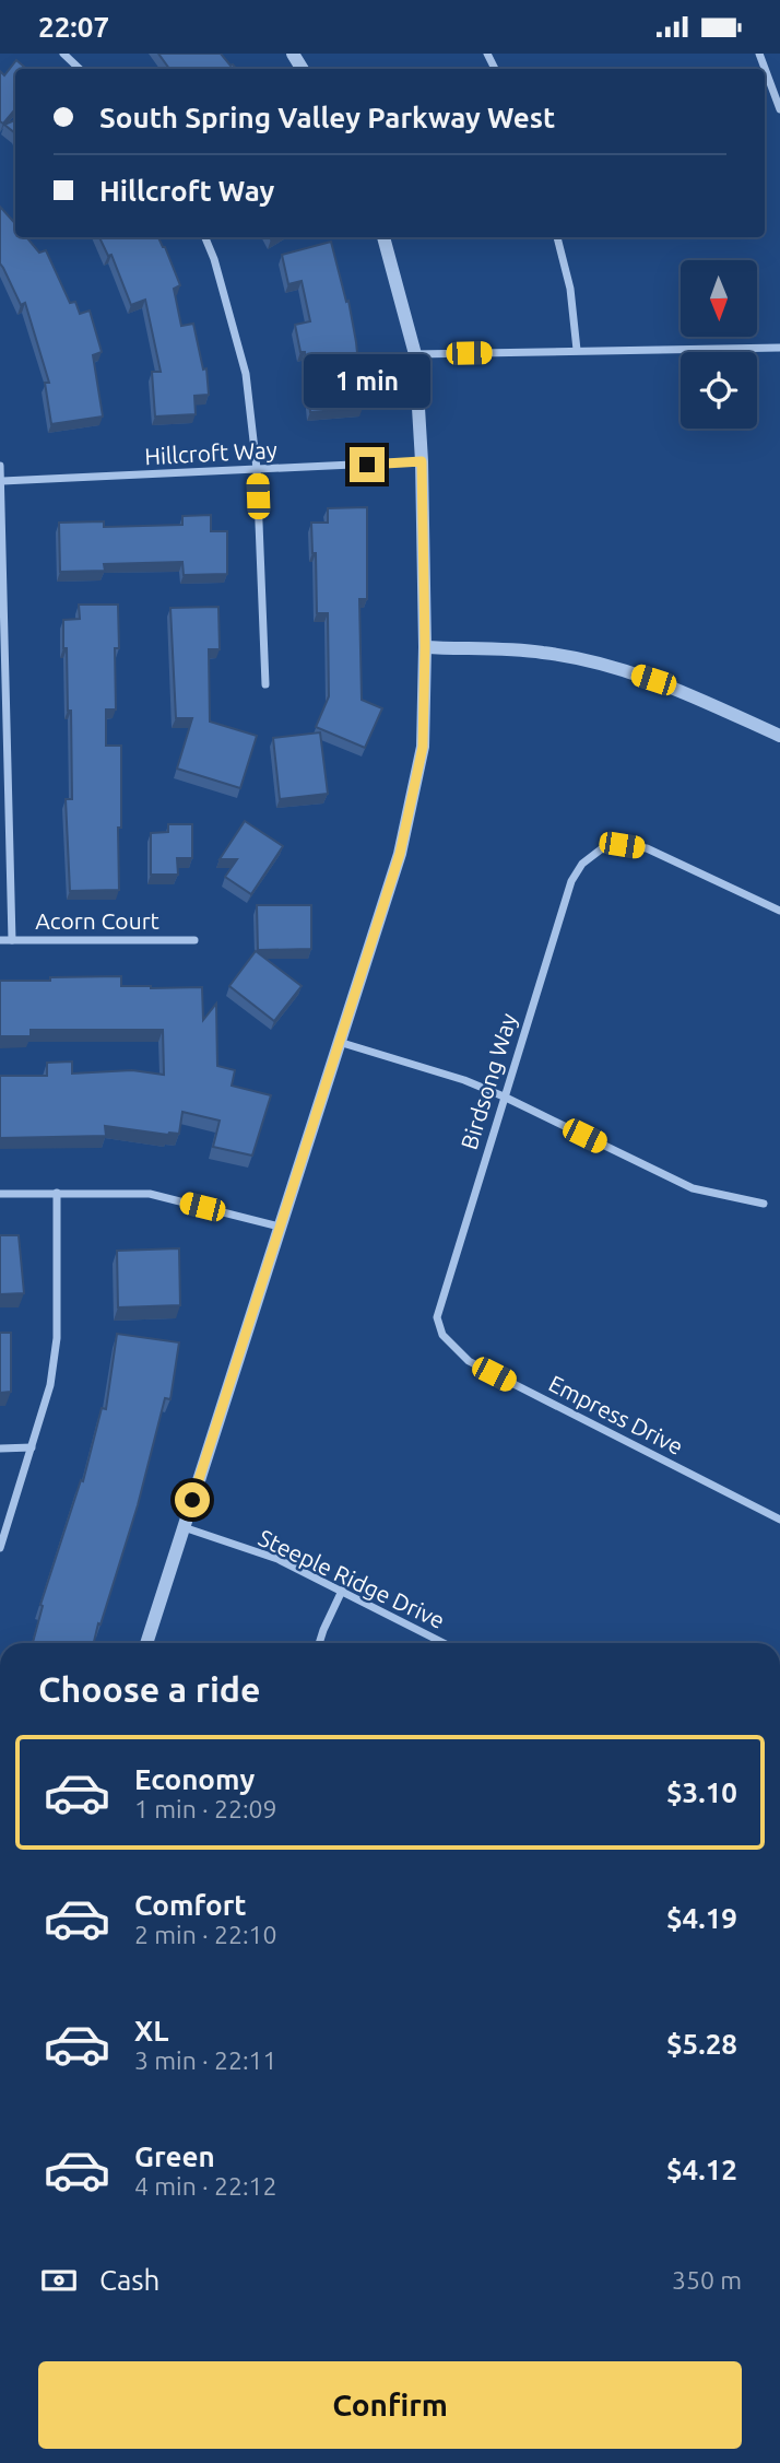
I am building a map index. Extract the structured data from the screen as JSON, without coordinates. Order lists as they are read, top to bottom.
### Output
{
  "streets": {
    "street": [
      "Hillcroft Way",
      "Acorn Court",
      "Birdsong Way",
      "Empress Drive",
      "Steeple Ridge Drive"
    ]
  },
  "crossings": [
    ["Birdsong Way", "Empress Drive"]
  ],
  "north": "bottom",
  "page": {
    "status": "22:07",
    "banner": ["South Spring Valley Parkway West", "Hillcroft Way"],
    "bubble": "1 min",
    "heading": "Choose a ride",
    "list": [
      {
        "name": "Economy",
        "note": "1 min · 22:09",
        "value": "$3.10"
      },
      {
        "name": "Comfort",
        "note": "2 min · 22:10",
        "value": "$4.19"
      },
      {
        "name": "XL",
        "note": "3 min · 22:11",
        "value": "$5.28"
      },
      {
        "name": "Green",
        "note": "4 min · 22:12",
        "value": "$4.12"
      }
    ],
    "pay": ["Cash", "350 m"],
    "buttons": "Confirm"
  }
}
